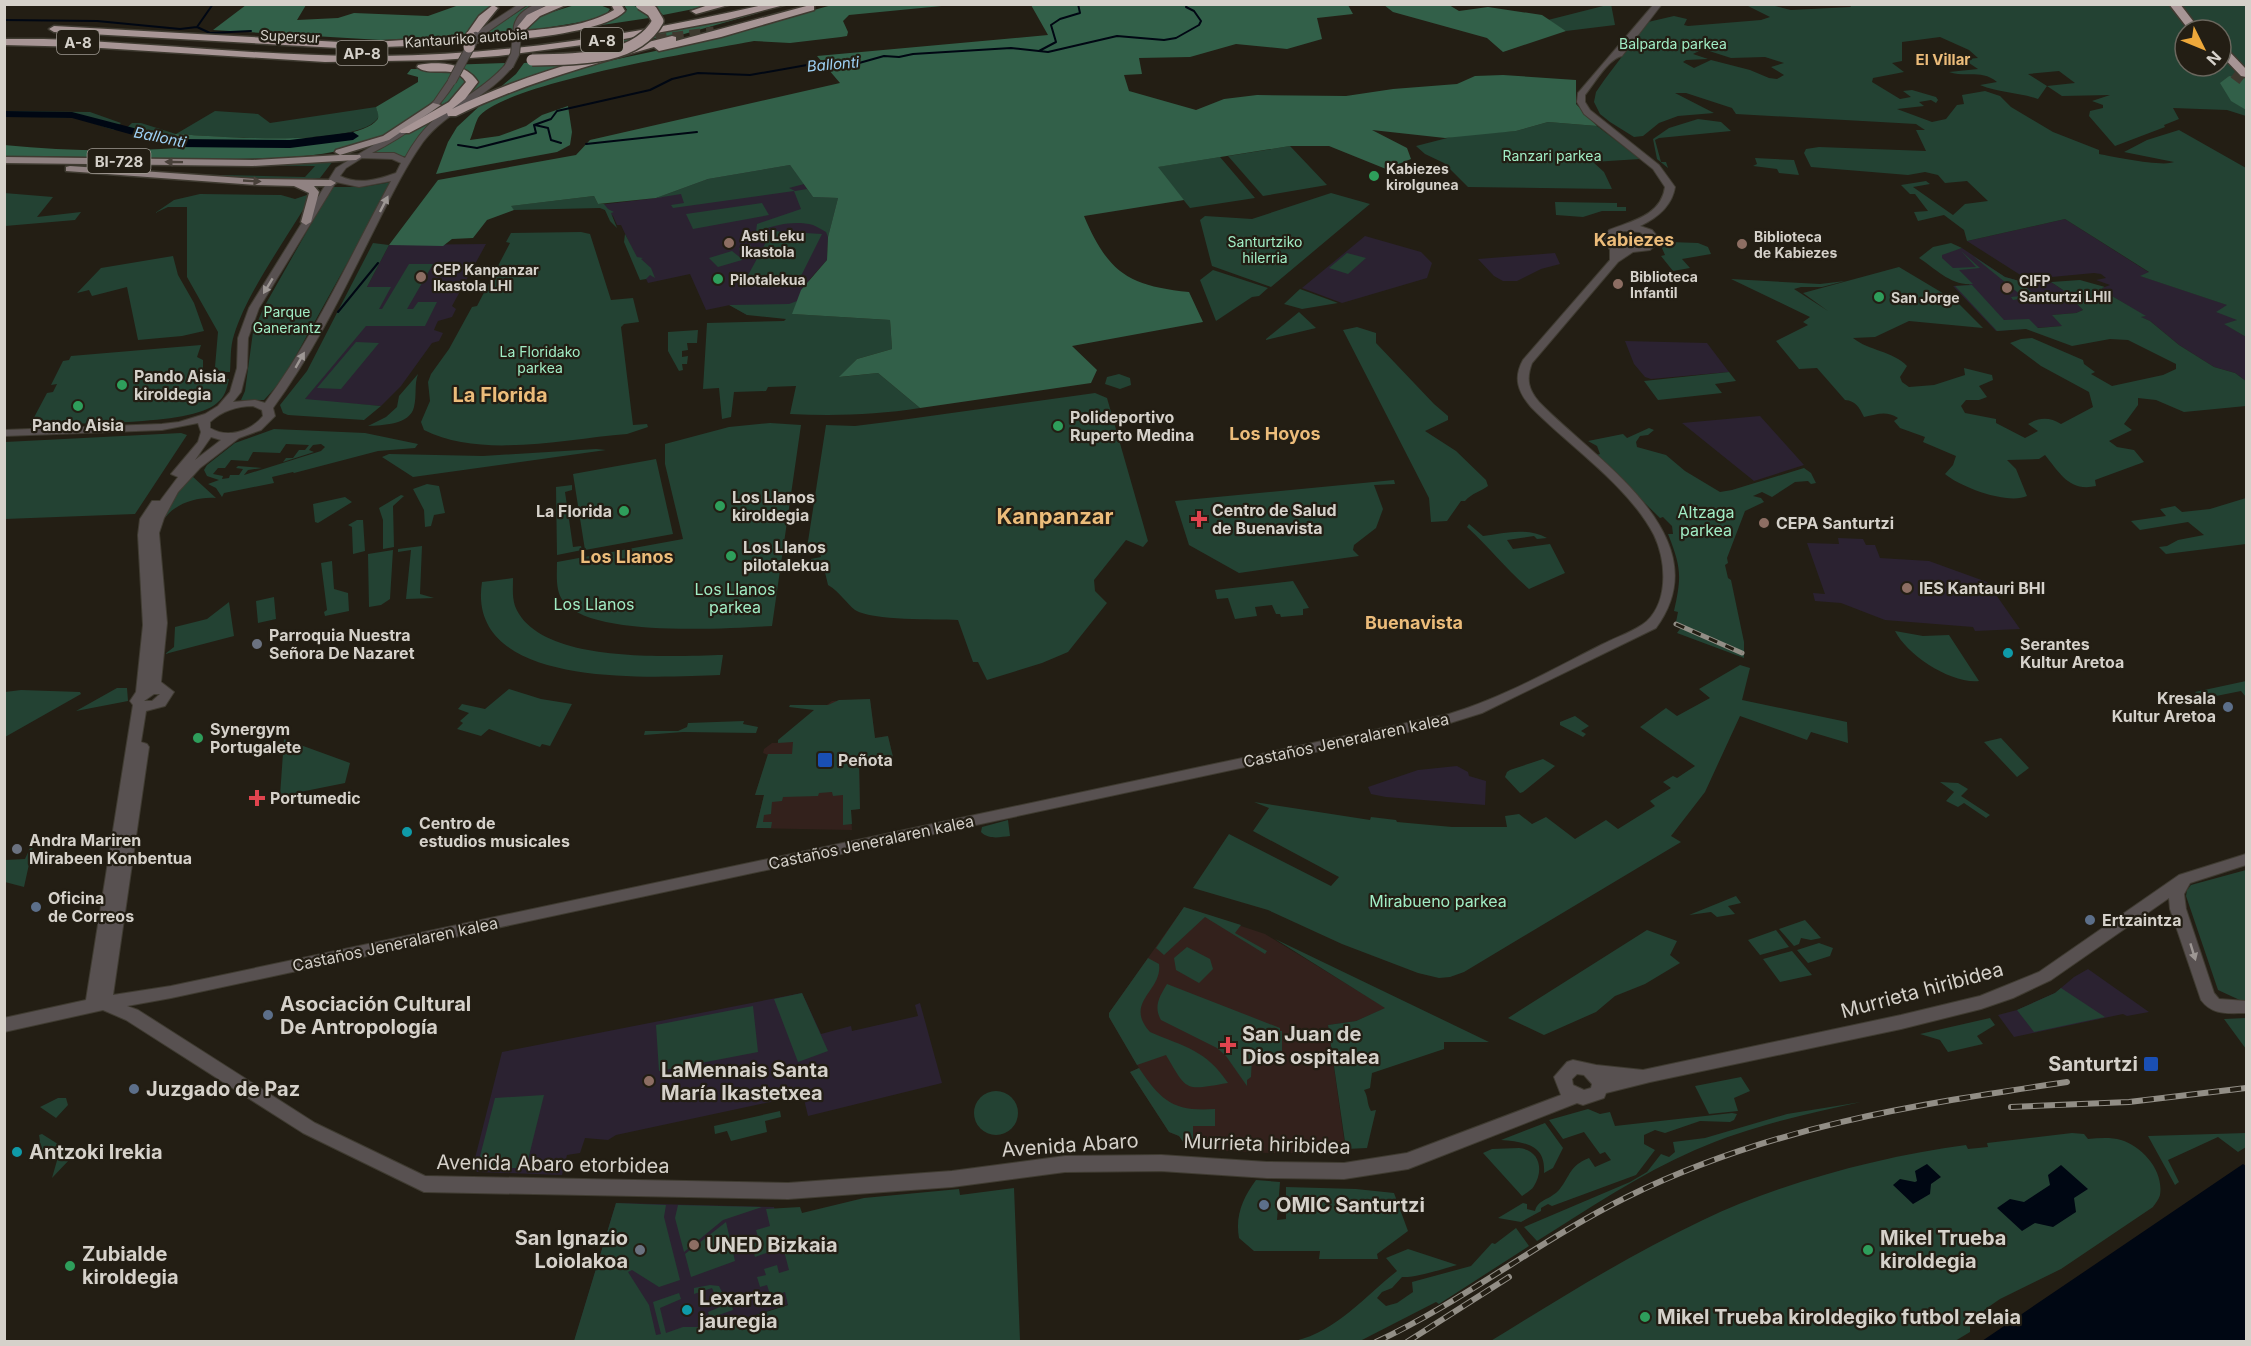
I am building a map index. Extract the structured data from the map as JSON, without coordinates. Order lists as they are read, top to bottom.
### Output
{
  "streets": {
    "highway": [
      "Supersur",
      "Kantauriko autobia",
      "A-8",
      "AP-8"
    ],
    "main road": ["BI-728"],
    "street": [
      "Castaños Jeneralaren kalea",
      "Murrieta hiribidea",
      "Avenida Abaro",
      "Avenida Abaro etorbidea"
    ]
  },
  "crossings": [
    ["Castaños Jeneralaren kalea", "Avenida Abaro etorbidea"],
    ["Murrieta hiribidea", "Avenida Abaro"],
    ["Avenida Abaro", "Avenida Abaro etorbidea"]
  ],
  "districts": [
    "El Villar",
    "Kabiezes",
    "La Florida",
    "Los Hoyos",
    "Kanpanzar",
    "Los Llanos",
    "Buenavista"
  ],
  "water": ["Ballonti"],
  "parks": [
    "Balparda parkea",
    "Ranzari parkea",
    "Santurtziko hilerria",
    "Parque Ganerantz",
    "La Floridako parkea",
    "Altzaga parkea",
    "Los Llanos parkea",
    "Los Llanos",
    "Mirabueno parkea"
  ],
  "places": {
    "other": [
      "Kabiezes kirolgunea",
      "Asti Leku Ikastola",
      "Biblioteca de Kabiezes",
      "CEP Kanpanzar Ikastola LHI",
      "Pilotalekua",
      "Biblioteca Infantil",
      "CIFP Santurtzi LHII",
      "San Jorge",
      "Pando Aisia kiroldegia",
      "Pando Aisia",
      "Polideportivo Ruperto Medina",
      "Los Llanos kiroldegia",
      "La Florida",
      "CEPA Santurtzi",
      "Los Llanos pilotalekua",
      "IES Kantauri BHI",
      "Parroquia Nuestra Señora De Nazaret",
      "Serantes Kultur Aretoa",
      "Kresala Kultur Aretoa",
      "Synergym Portugalete",
      "Centro de estudios musicales",
      "Andra Mariren Mirabeen Konbentua",
      "Oficina de Correos",
      "Ertzaintza",
      "Asociación Cultural De Antropología",
      "LaMennais Santa María Ikastetxea",
      "Juzgado de Paz",
      "Antzoki Irekia",
      "OMIC Santurtzi",
      "UNED Bizkaia",
      "San Ignazio Loiolakoa",
      "Mikel Trueba kiroldegia",
      "Zubialde kiroldegia",
      "Lexartza jauregia",
      "Mikel Trueba kiroldegiko futbol zelaia"
    ],
    "health": ["Centro de Salud de Buenavista", "Portumedic", "San Juan de Dios ospitalea"],
    "transit": ["Peñota", "Santurtzi"]
  },
  "north": "bottom right"
}
